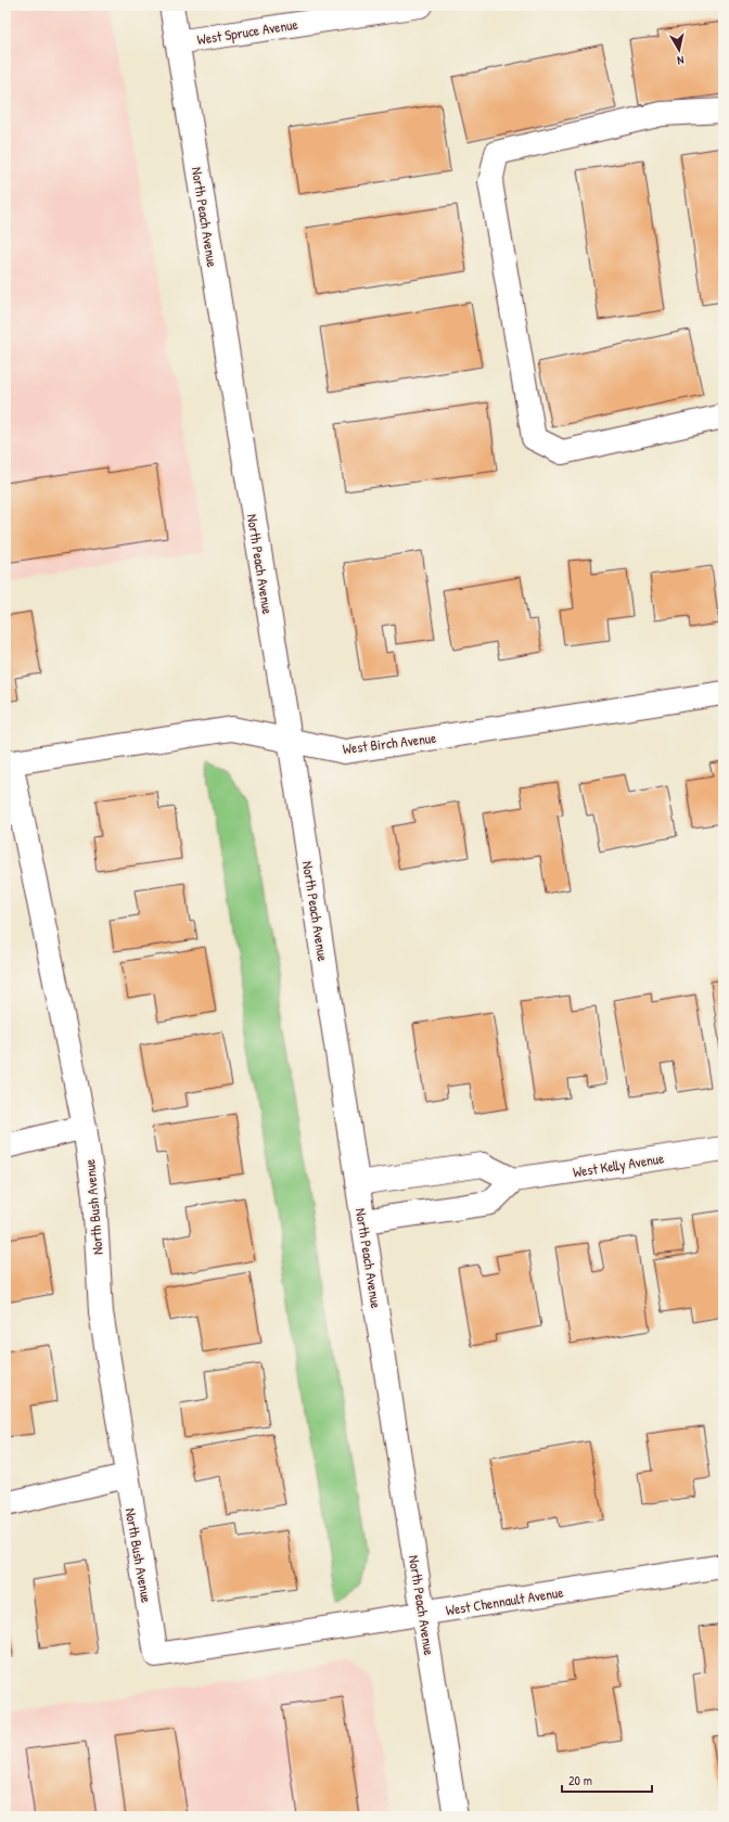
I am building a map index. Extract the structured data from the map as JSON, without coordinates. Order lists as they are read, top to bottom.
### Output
{
  "streets": {
    "street": [
      "West Spruce Avenue",
      "North Peach Avenue",
      "West Birch Avenue",
      "West Kelly Avenue",
      "North Bush Avenue",
      "West Chennault Avenue"
    ]
  },
  "crossings": [
    ["West Spruce Avenue", "North Peach Avenue"],
    ["North Peach Avenue", "West Birch Avenue"],
    ["North Peach Avenue", "West Chennault Avenue"],
    ["West Birch Avenue", "North Bush Avenue"],
    ["North Bush Avenue", "West Chennault Avenue"]
  ],
  "scale_bar": "20 m",
  "north": "bottom"
}
